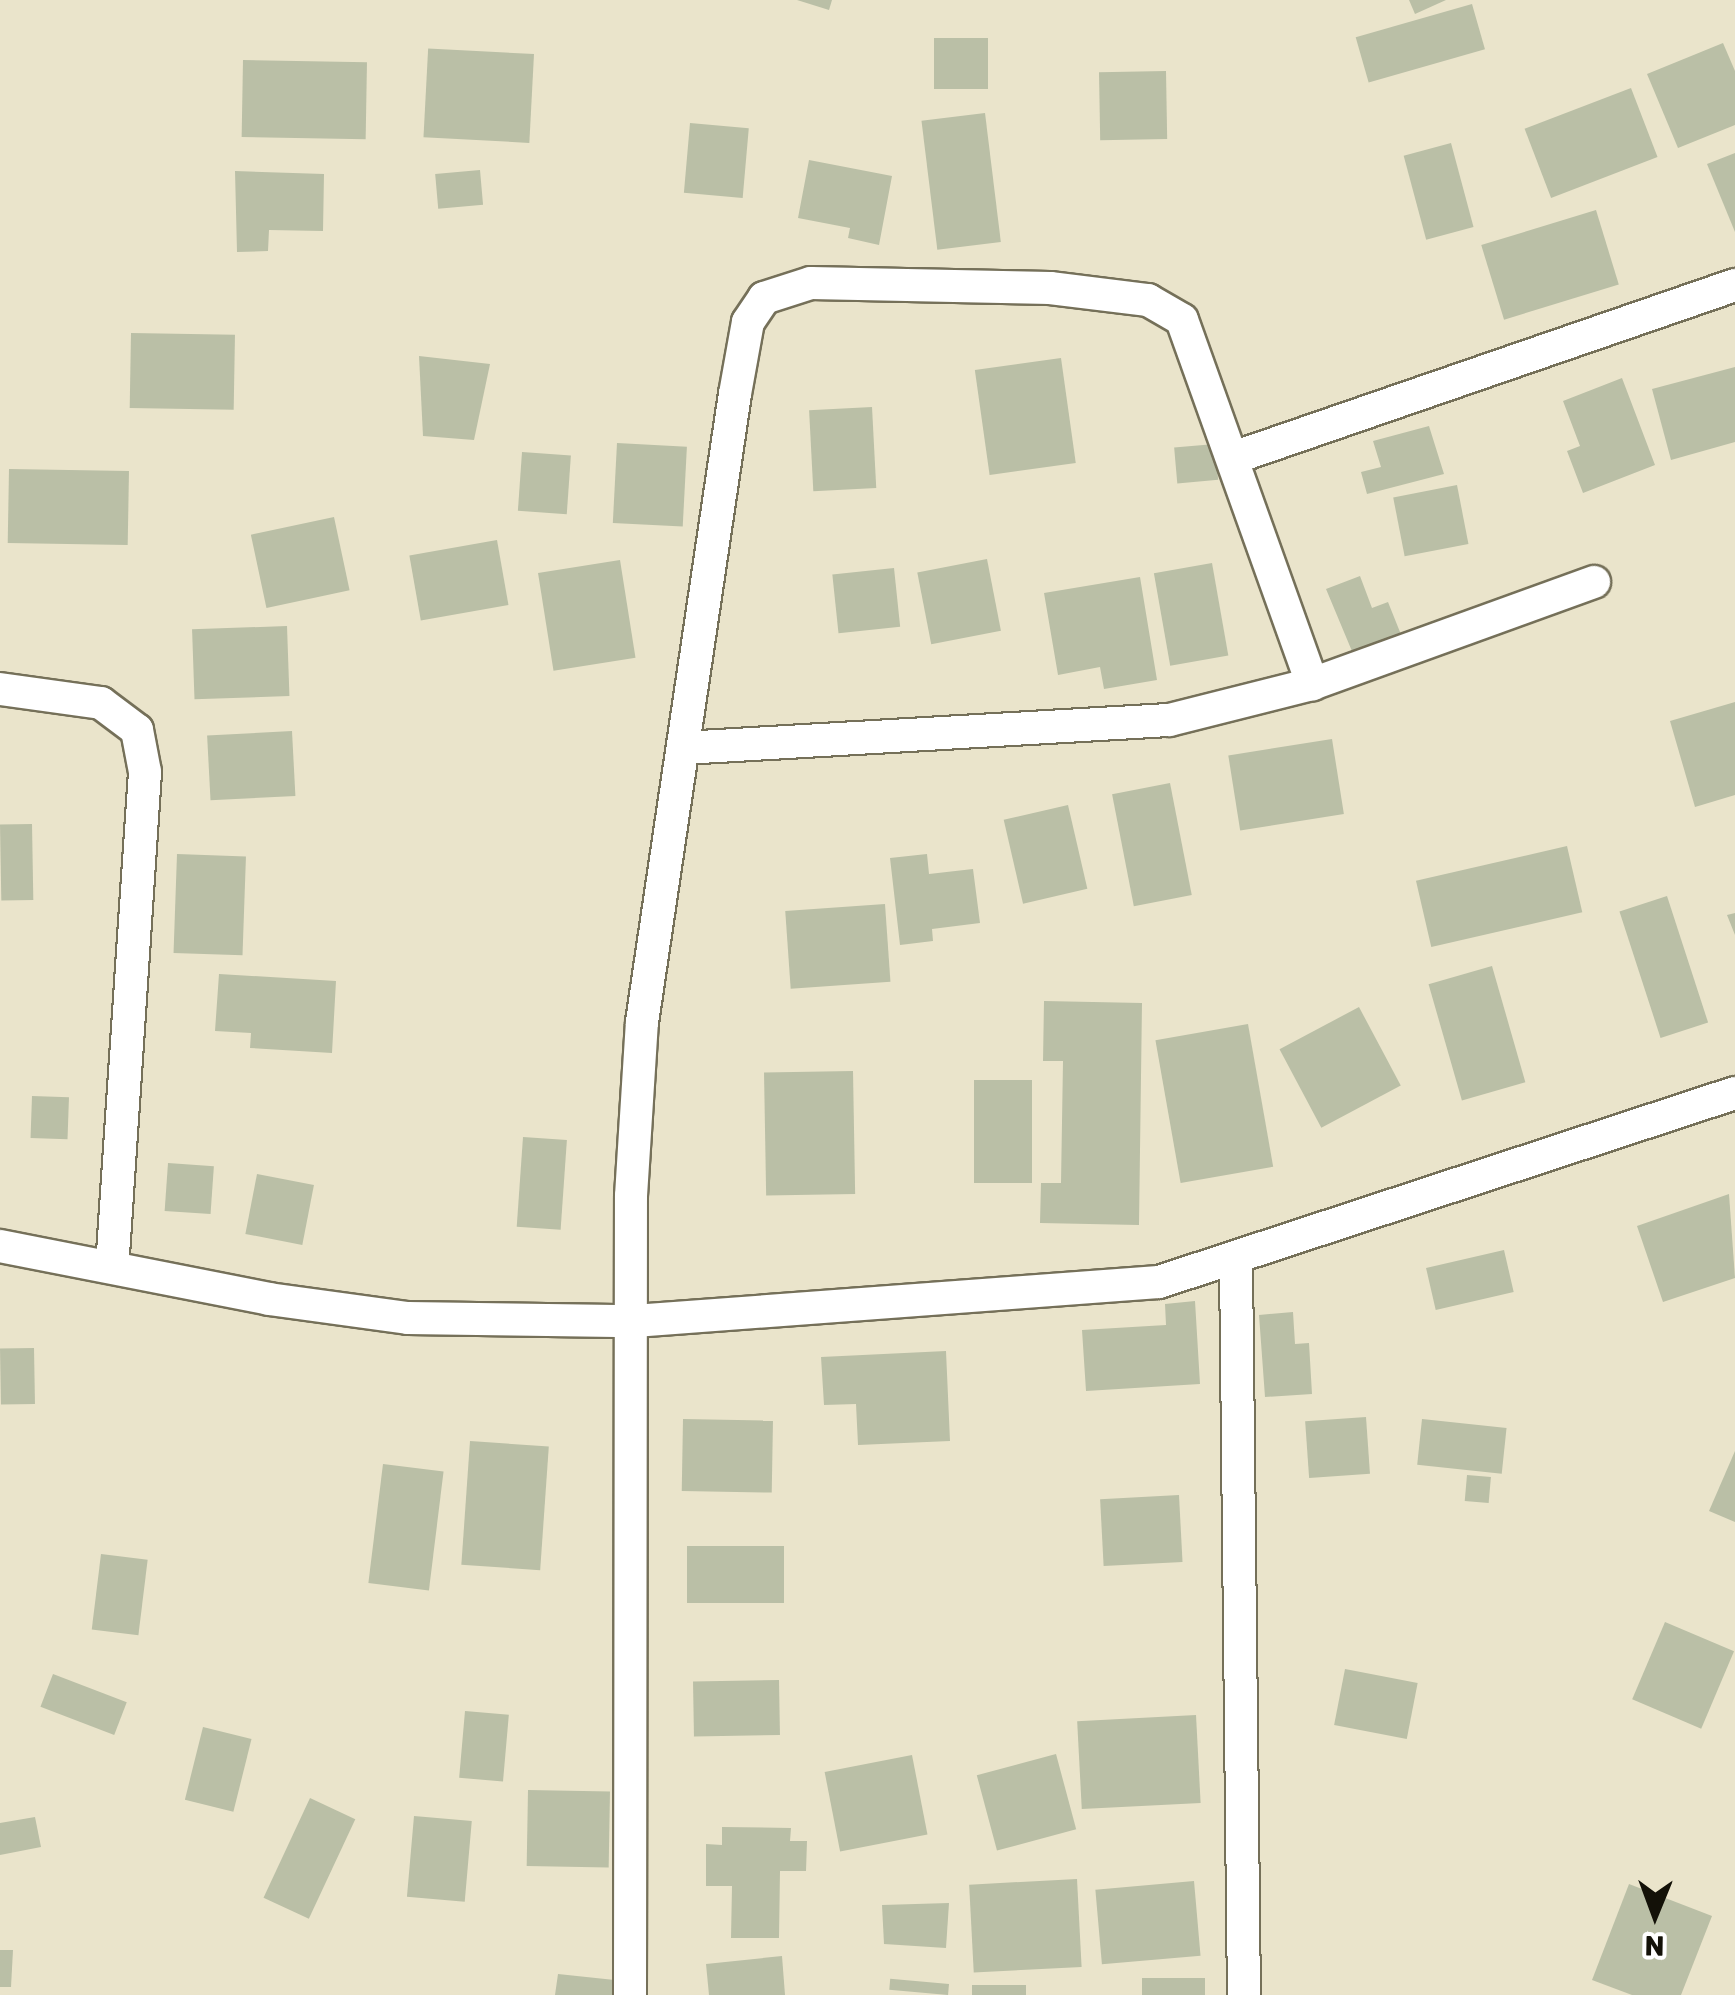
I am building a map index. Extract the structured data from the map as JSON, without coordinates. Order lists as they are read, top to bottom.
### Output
{
  "north": "bottom"
}
